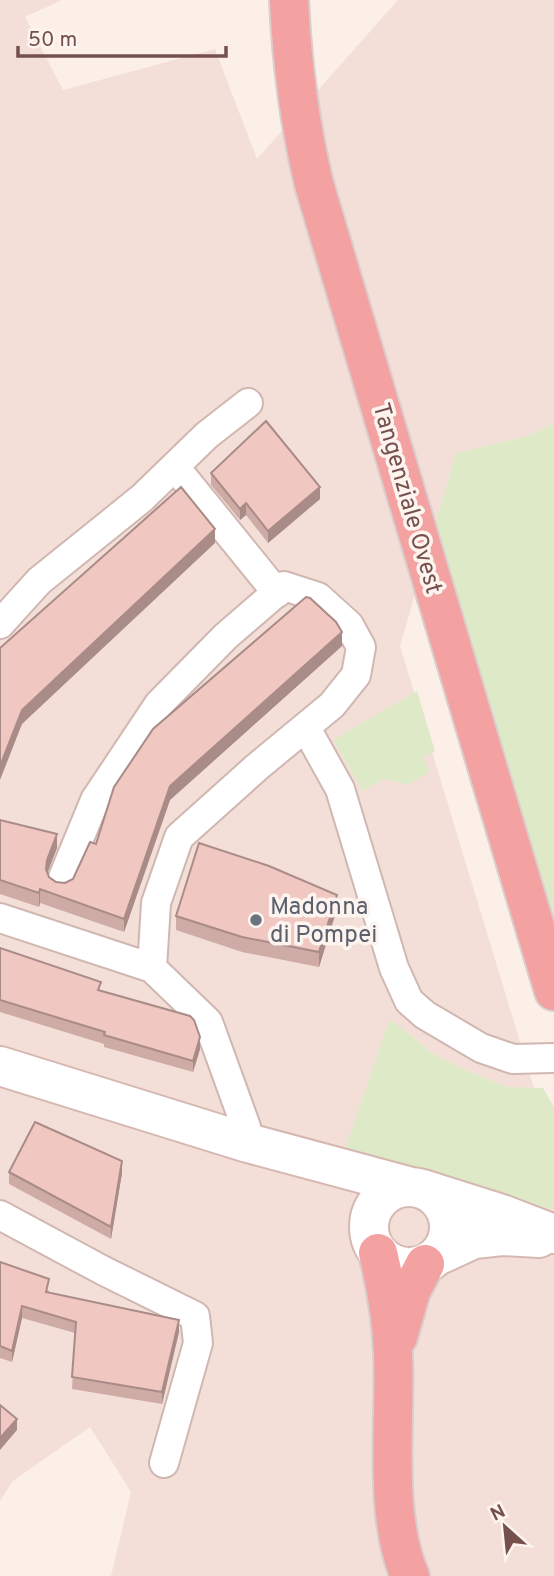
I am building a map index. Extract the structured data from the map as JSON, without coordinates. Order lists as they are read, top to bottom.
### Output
{
  "streets": {
    "highway": ["Tangenziale Ovest"]
  },
  "places": ["Madonna di Pompei"],
  "scale_bar": "50 m",
  "north": "top left"
}
